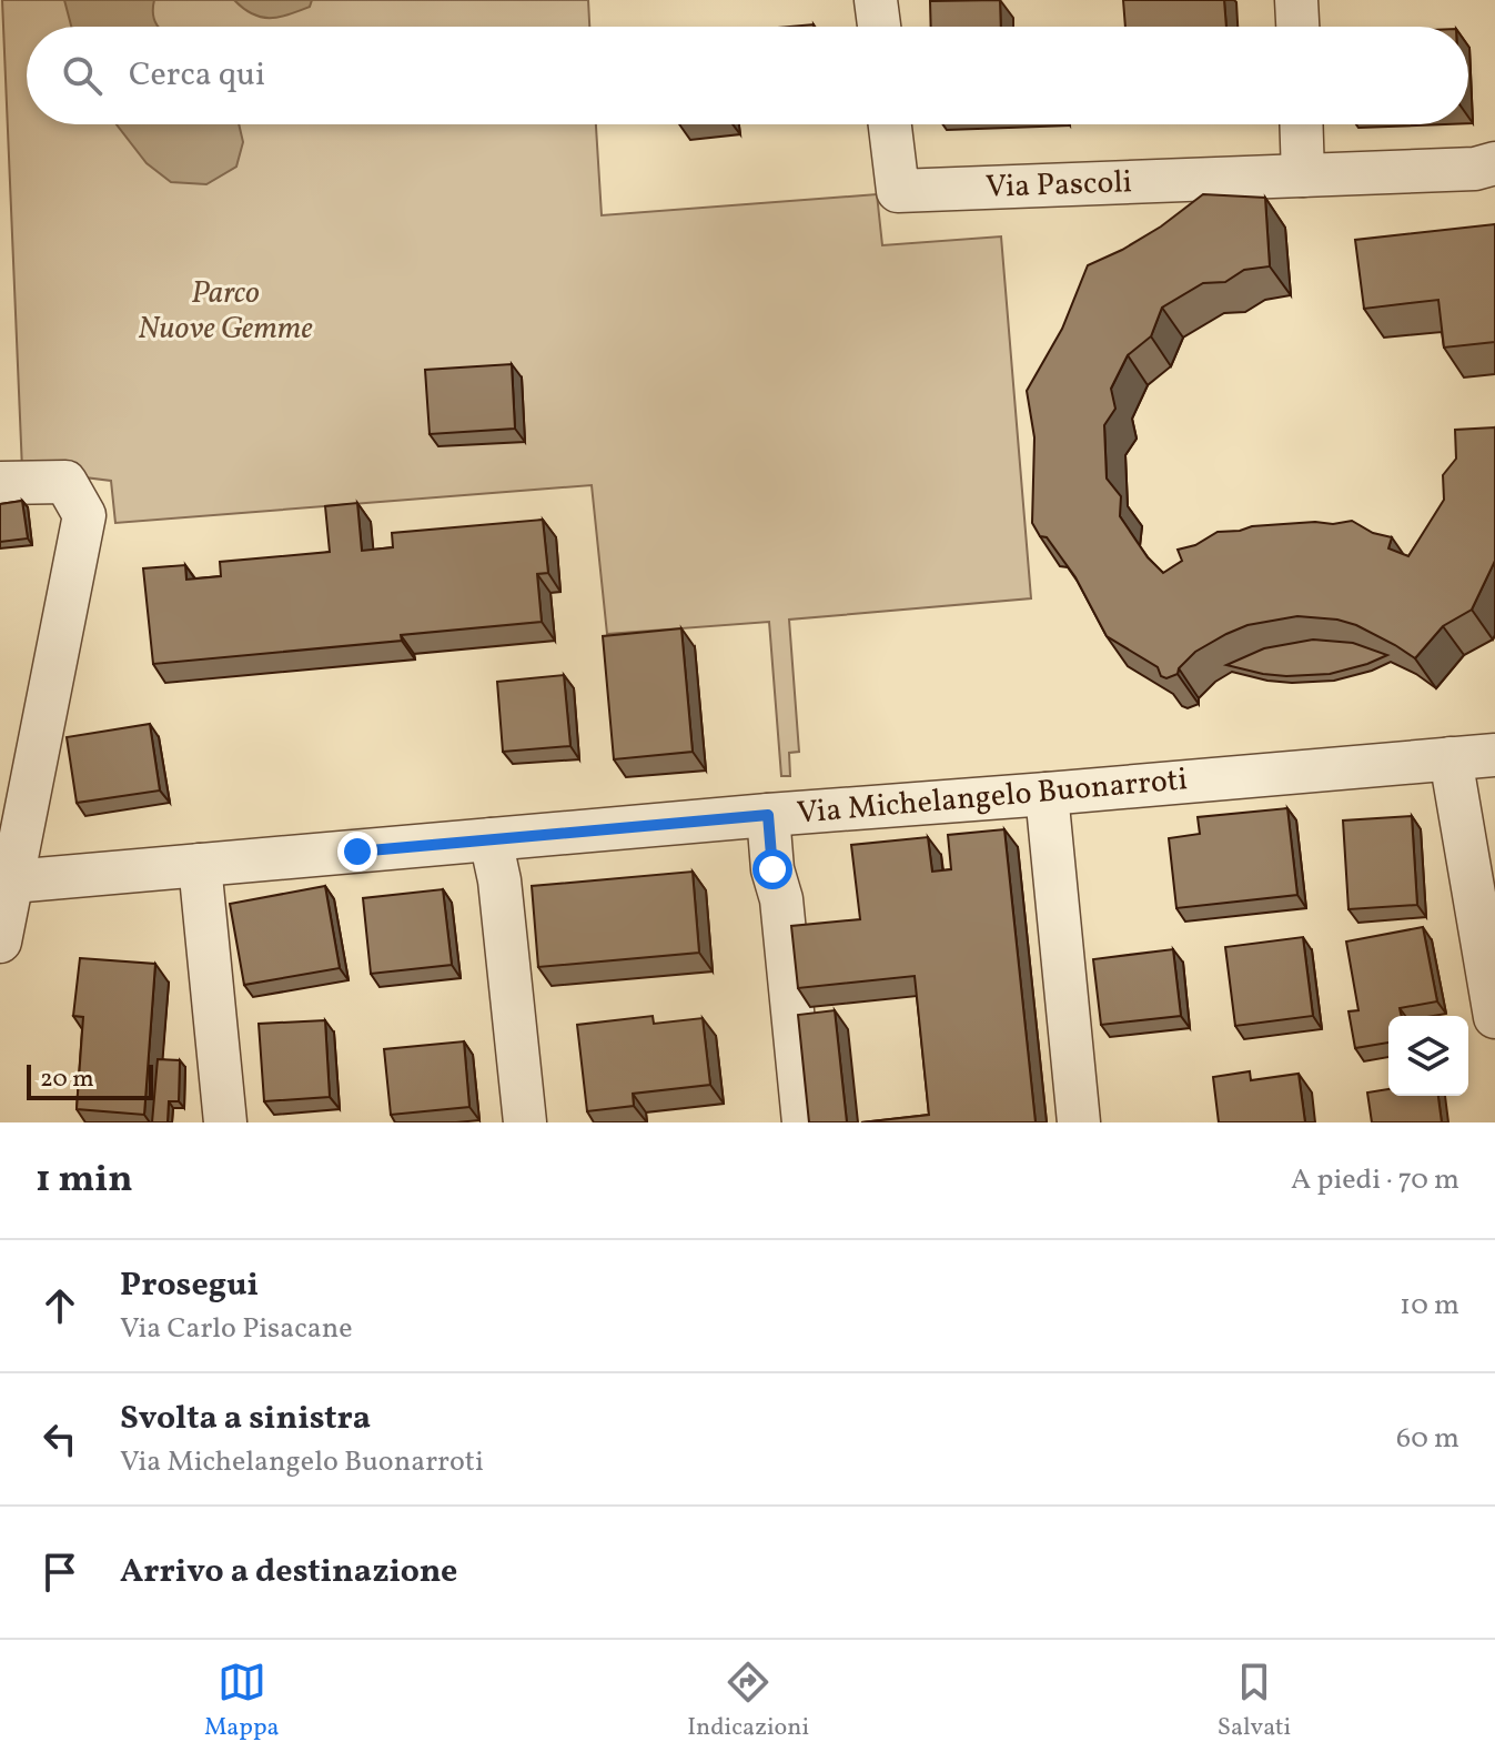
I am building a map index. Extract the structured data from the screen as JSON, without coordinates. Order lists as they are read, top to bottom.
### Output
{
  "streets": {
    "street": ["Via Pascoli", "Via Michelangelo Buonarroti"]
  },
  "parks": ["Parco Nuove Gemme"],
  "scale_bar": "20 m",
  "page": {
    "search": "Cerca qui",
    "scale": "20 m",
    "heading": ["1 min", "A piedi · 70 m"],
    "list": [
      ["Prosegui", "Via Carlo Pisacane", "10 m"],
      ["Svolta a sinistra", "Via Michelangelo Buonarroti", "60 m"],
      "Arrivo a destinazione"
    ],
    "nav": ["Mappa", "Indicazioni", "Salvati"]
  }
}
